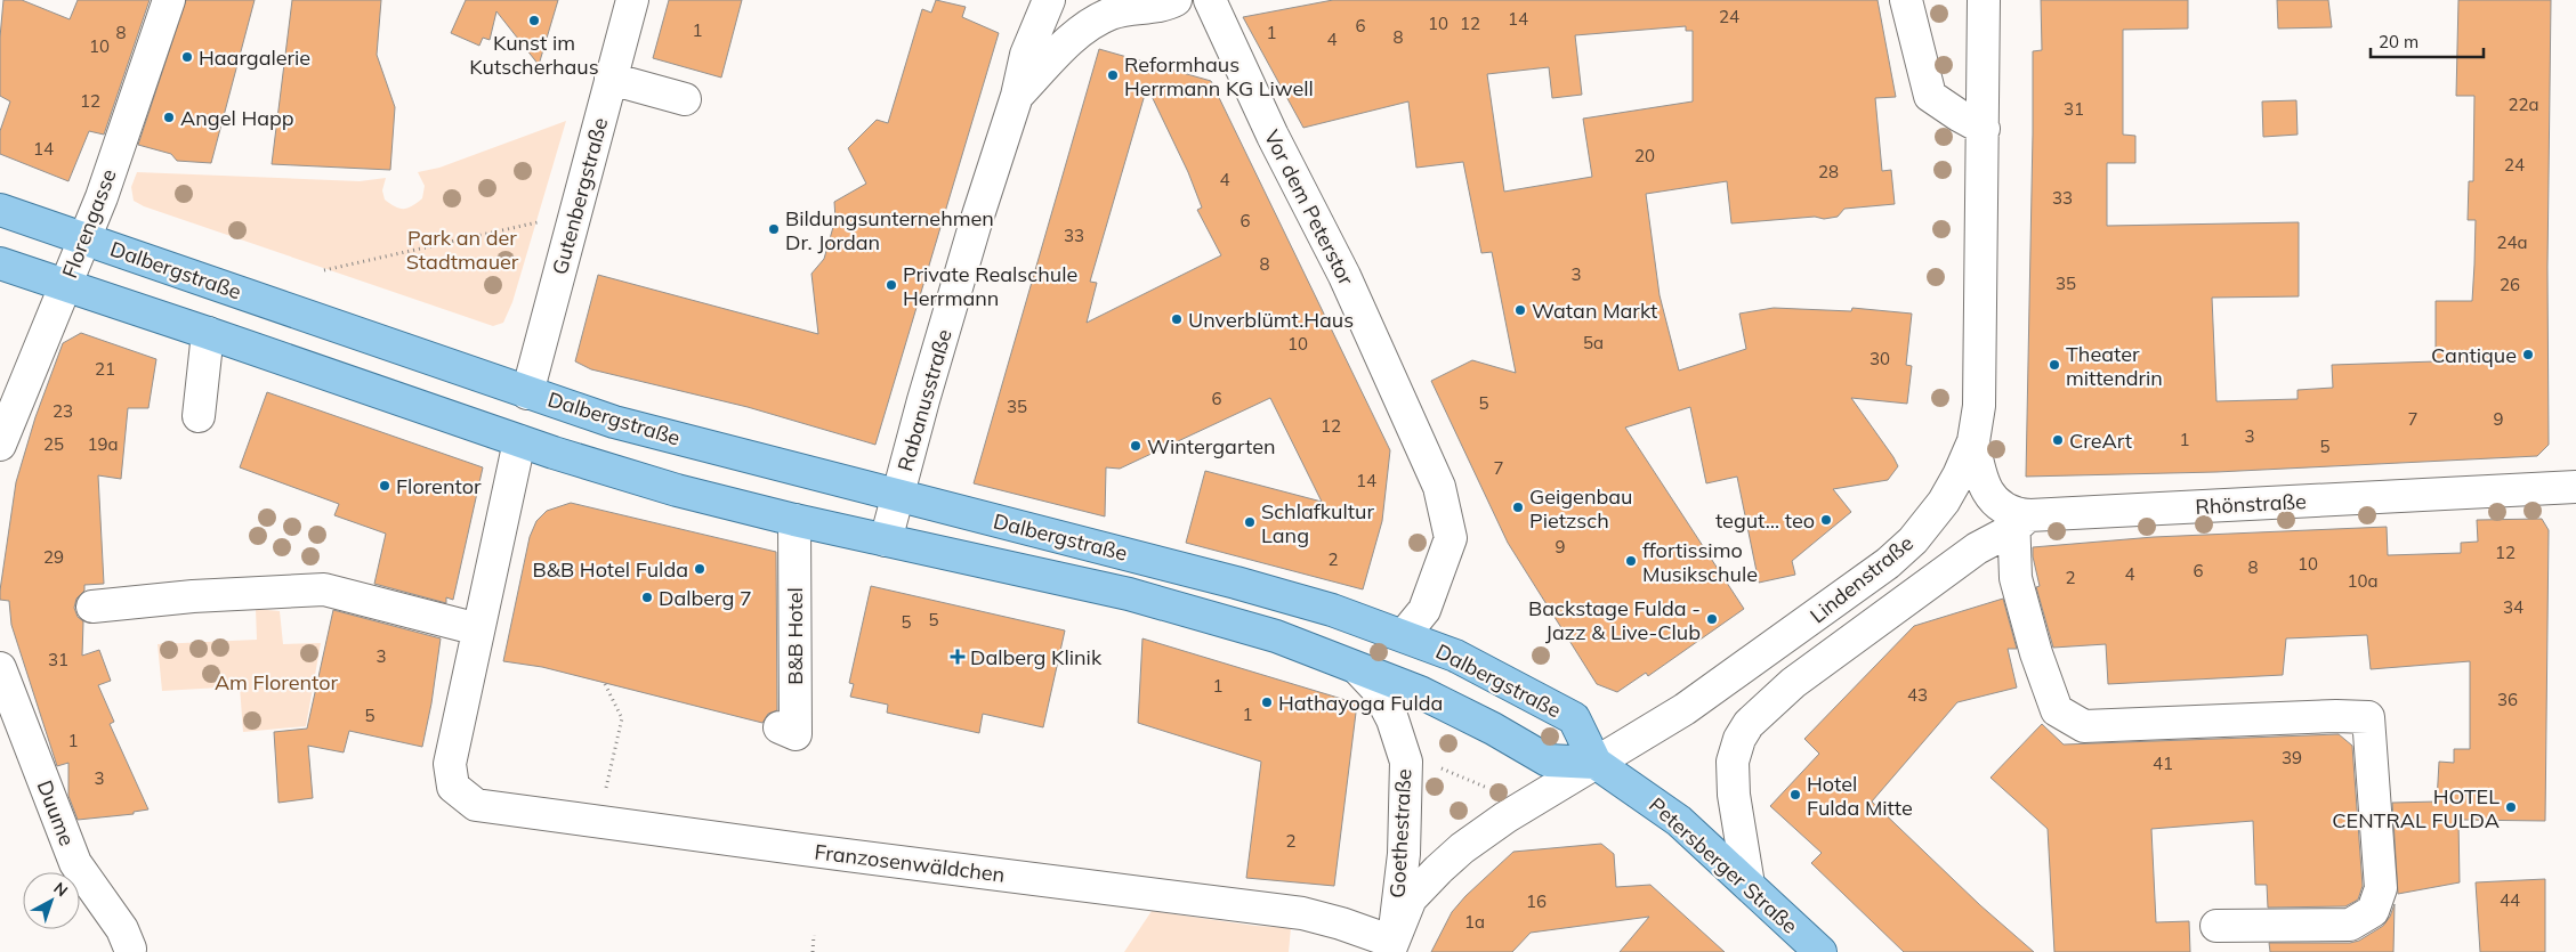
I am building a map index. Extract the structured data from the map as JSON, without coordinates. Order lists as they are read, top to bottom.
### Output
{
  "streets": {
    "main road": ["Dalbergstraße", "Petersberger Straße"],
    "street": [
      "Gutenbergstraße",
      "Vor dem Peterstor",
      "Florengasse",
      "Rabanusstraße",
      "Rhönstraße",
      "Lindenstraße",
      "B&B Hotel",
      "Duume",
      "Goethestraße",
      "Franzosenwäldchen"
    ]
  },
  "crossings": [
    ["Gutenbergstraße", "Dalbergstraße"],
    ["Vor dem Peterstor", "Dalbergstraße"],
    ["Florengasse", "Dalbergstraße"],
    ["Dalbergstraße", "Rabanusstraße"],
    ["Dalbergstraße", "Lindenstraße"],
    ["Dalbergstraße", "B&B Hotel"],
    ["Dalbergstraße", "Goethestraße"],
    ["Dalbergstraße", "Petersberger Straße"],
    ["Rhönstraße", "Lindenstraße"],
    ["Lindenstraße", "Goethestraße"],
    ["Lindenstraße", "Petersberger Straße"],
    ["Goethestraße", "Franzosenwäldchen"],
    ["Goethestraße", "Petersberger Straße"]
  ],
  "parks": ["Park an der Stadtmauer", "Am Florentor"],
  "places": {
    "other": [
      "Kunst im Kutscherhaus",
      "Haargalerie",
      "Reformhaus Herrmann KG Liwell",
      "Angel Happ",
      "Bildungsunternehmen Dr. Jordan",
      "Private Realschule Herrmann",
      "Watan Markt",
      "Unverblümt.Haus",
      "Cantique",
      "Theater mittendrin",
      "CreArt",
      "Wintergarten",
      "Florentor",
      "Geigenbau Pietzsch",
      "tegut… teo",
      "Schlafkultur Lang",
      "ffortissimo Musikschule",
      "B&B Hotel Fulda",
      "Dalberg 7",
      "Backstage Fulda - Jazz & Live-Club",
      "Hathayoga Fulda",
      "Hotel Fulda Mitte",
      "HOTEL CENTRAL FULDA"
    ],
    "health": ["Dalberg Klinik"]
  },
  "house_numbers": [
    "24",
    "14",
    "10",
    "12",
    "6",
    "1",
    "8",
    "1",
    "8",
    "4",
    "10",
    "12",
    "22a",
    "31",
    "14",
    "20",
    "24",
    "28",
    "4",
    "33",
    "6",
    "33",
    "24a",
    "8",
    "3",
    "35",
    "26",
    "5a",
    "10",
    "30",
    "21",
    "6",
    "5",
    "35",
    "23",
    "7",
    "9",
    "12",
    "3",
    "1",
    "25",
    "19a",
    "5",
    "7",
    "14",
    "9",
    "12",
    "29",
    "2",
    "10",
    "8",
    "6",
    "4",
    "2",
    "10a",
    "34",
    "5",
    "5",
    "3",
    "31",
    "1",
    "43",
    "36",
    "1",
    "5",
    "1",
    "39",
    "41",
    "3",
    "2",
    "44",
    "16",
    "1a"
  ],
  "scale_bar": "20 m",
  "north": "top right"
}
